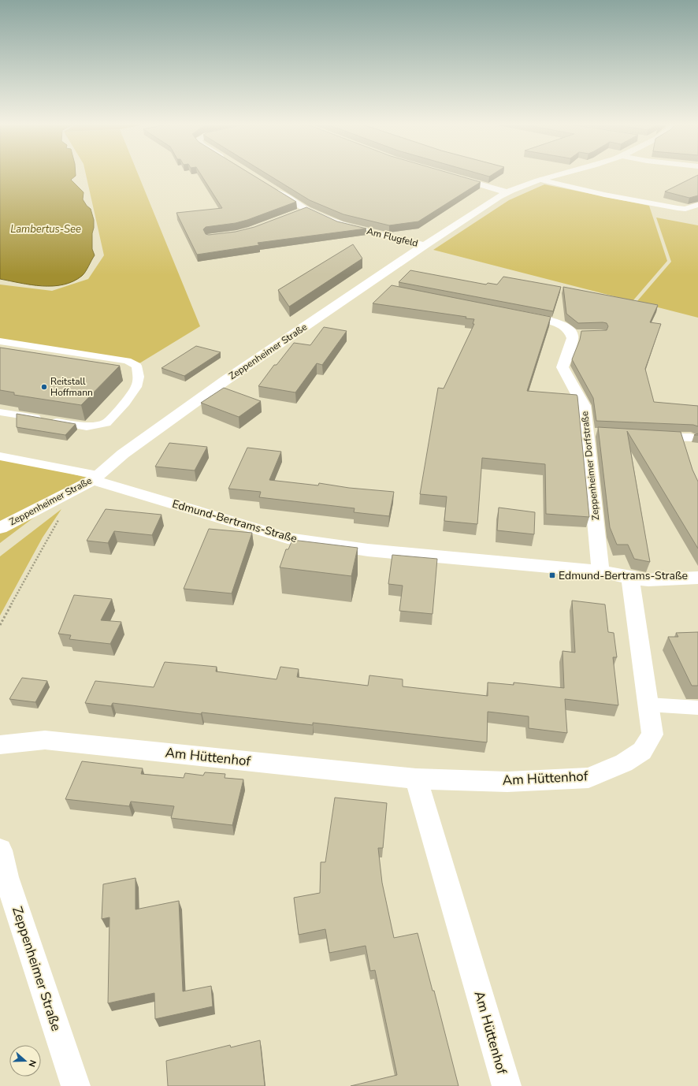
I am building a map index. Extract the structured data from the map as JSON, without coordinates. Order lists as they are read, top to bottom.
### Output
{
  "streets": {
    "street": [
      "Am Flugfeld",
      "Zeppenheimer Straße",
      "Zeppenheimer Dorfstraße",
      "Edmund-Bertrams-Straße",
      "Am Hüttenhof"
    ]
  },
  "crossings": [
    ["Am Flugfeld", "Zeppenheimer Straße"],
    ["Zeppenheimer Straße", "Edmund-Bertrams-Straße"],
    ["Zeppenheimer Dorfstraße", "Edmund-Bertrams-Straße"],
    ["Edmund-Bertrams-Straße", "Am Hüttenhof"]
  ],
  "water": ["Lambertus-See"],
  "places": {
    "other": ["Reitstall Hoffmann"],
    "transit": ["Edmund-Bertrams-Straße"]
  },
  "north": "right"
}
